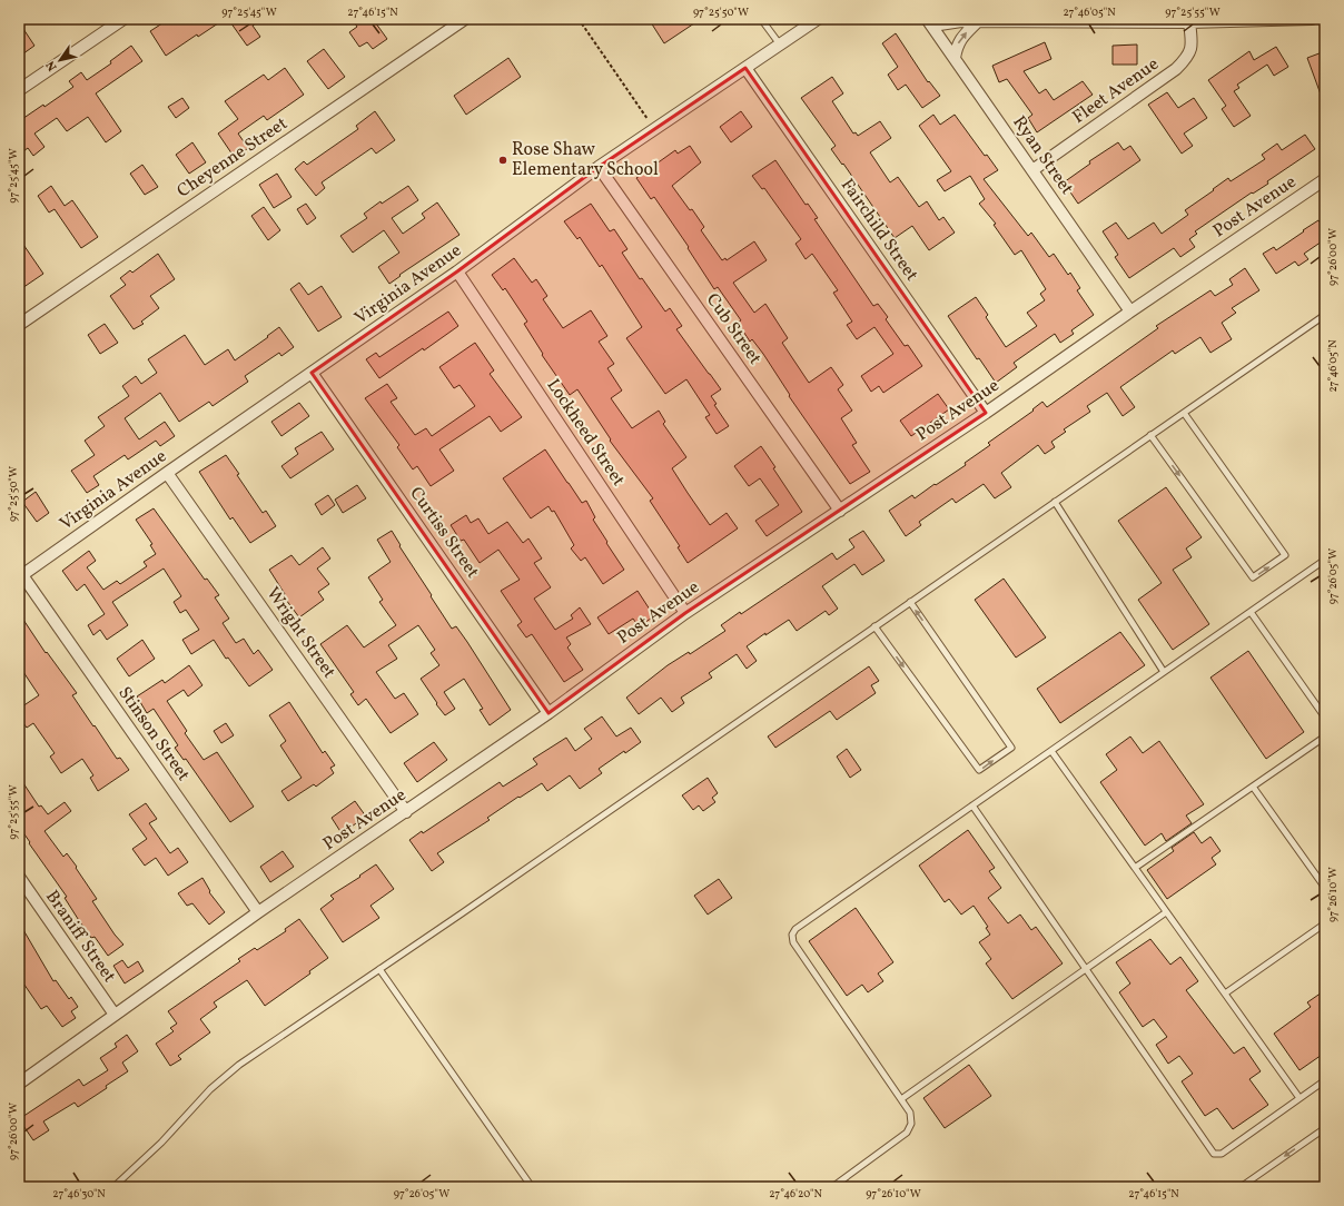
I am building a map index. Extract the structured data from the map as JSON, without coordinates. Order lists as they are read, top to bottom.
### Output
{
  "streets": {
    "street": [
      "Fleet Avenue",
      "Ryan Street",
      "Cheyenne Street",
      "Post Avenue",
      "Fairchild Street",
      "Virginia Avenue",
      "Cub Street",
      "Lockheed Street",
      "Curtiss Street",
      "Wright Street",
      "Stinson Street",
      "Braniff Street"
    ]
  },
  "crossings": [
    ["Fleet Avenue", "Ryan Street"],
    ["Ryan Street", "Post Avenue"],
    ["Post Avenue", "Fairchild Street"],
    ["Post Avenue", "Cub Street"],
    ["Post Avenue", "Lockheed Street"],
    ["Post Avenue", "Curtiss Street"],
    ["Post Avenue", "Wright Street"],
    ["Post Avenue", "Stinson Street"],
    ["Post Avenue", "Braniff Street"],
    ["Fairchild Street", "Virginia Avenue"],
    ["Virginia Avenue", "Cub Street"],
    ["Virginia Avenue", "Lockheed Street"],
    ["Virginia Avenue", "Curtiss Street"],
    ["Virginia Avenue", "Wright Street"],
    ["Virginia Avenue", "Stinson Street"]
  ],
  "places": ["Rose Shaw Elementary School"],
  "north": "bottom left",
  "coordinates": [
    "97°25'45\"W",
    "27°46'15\"N",
    "97°25'50\"W",
    "27°46'05\"N",
    "97°25'55\"W",
    "97°26'00\"W",
    "97°26'05\"W",
    "97°26'10\"W",
    "27°46'30\"N",
    "27°46'20\"N"
  ]
}
